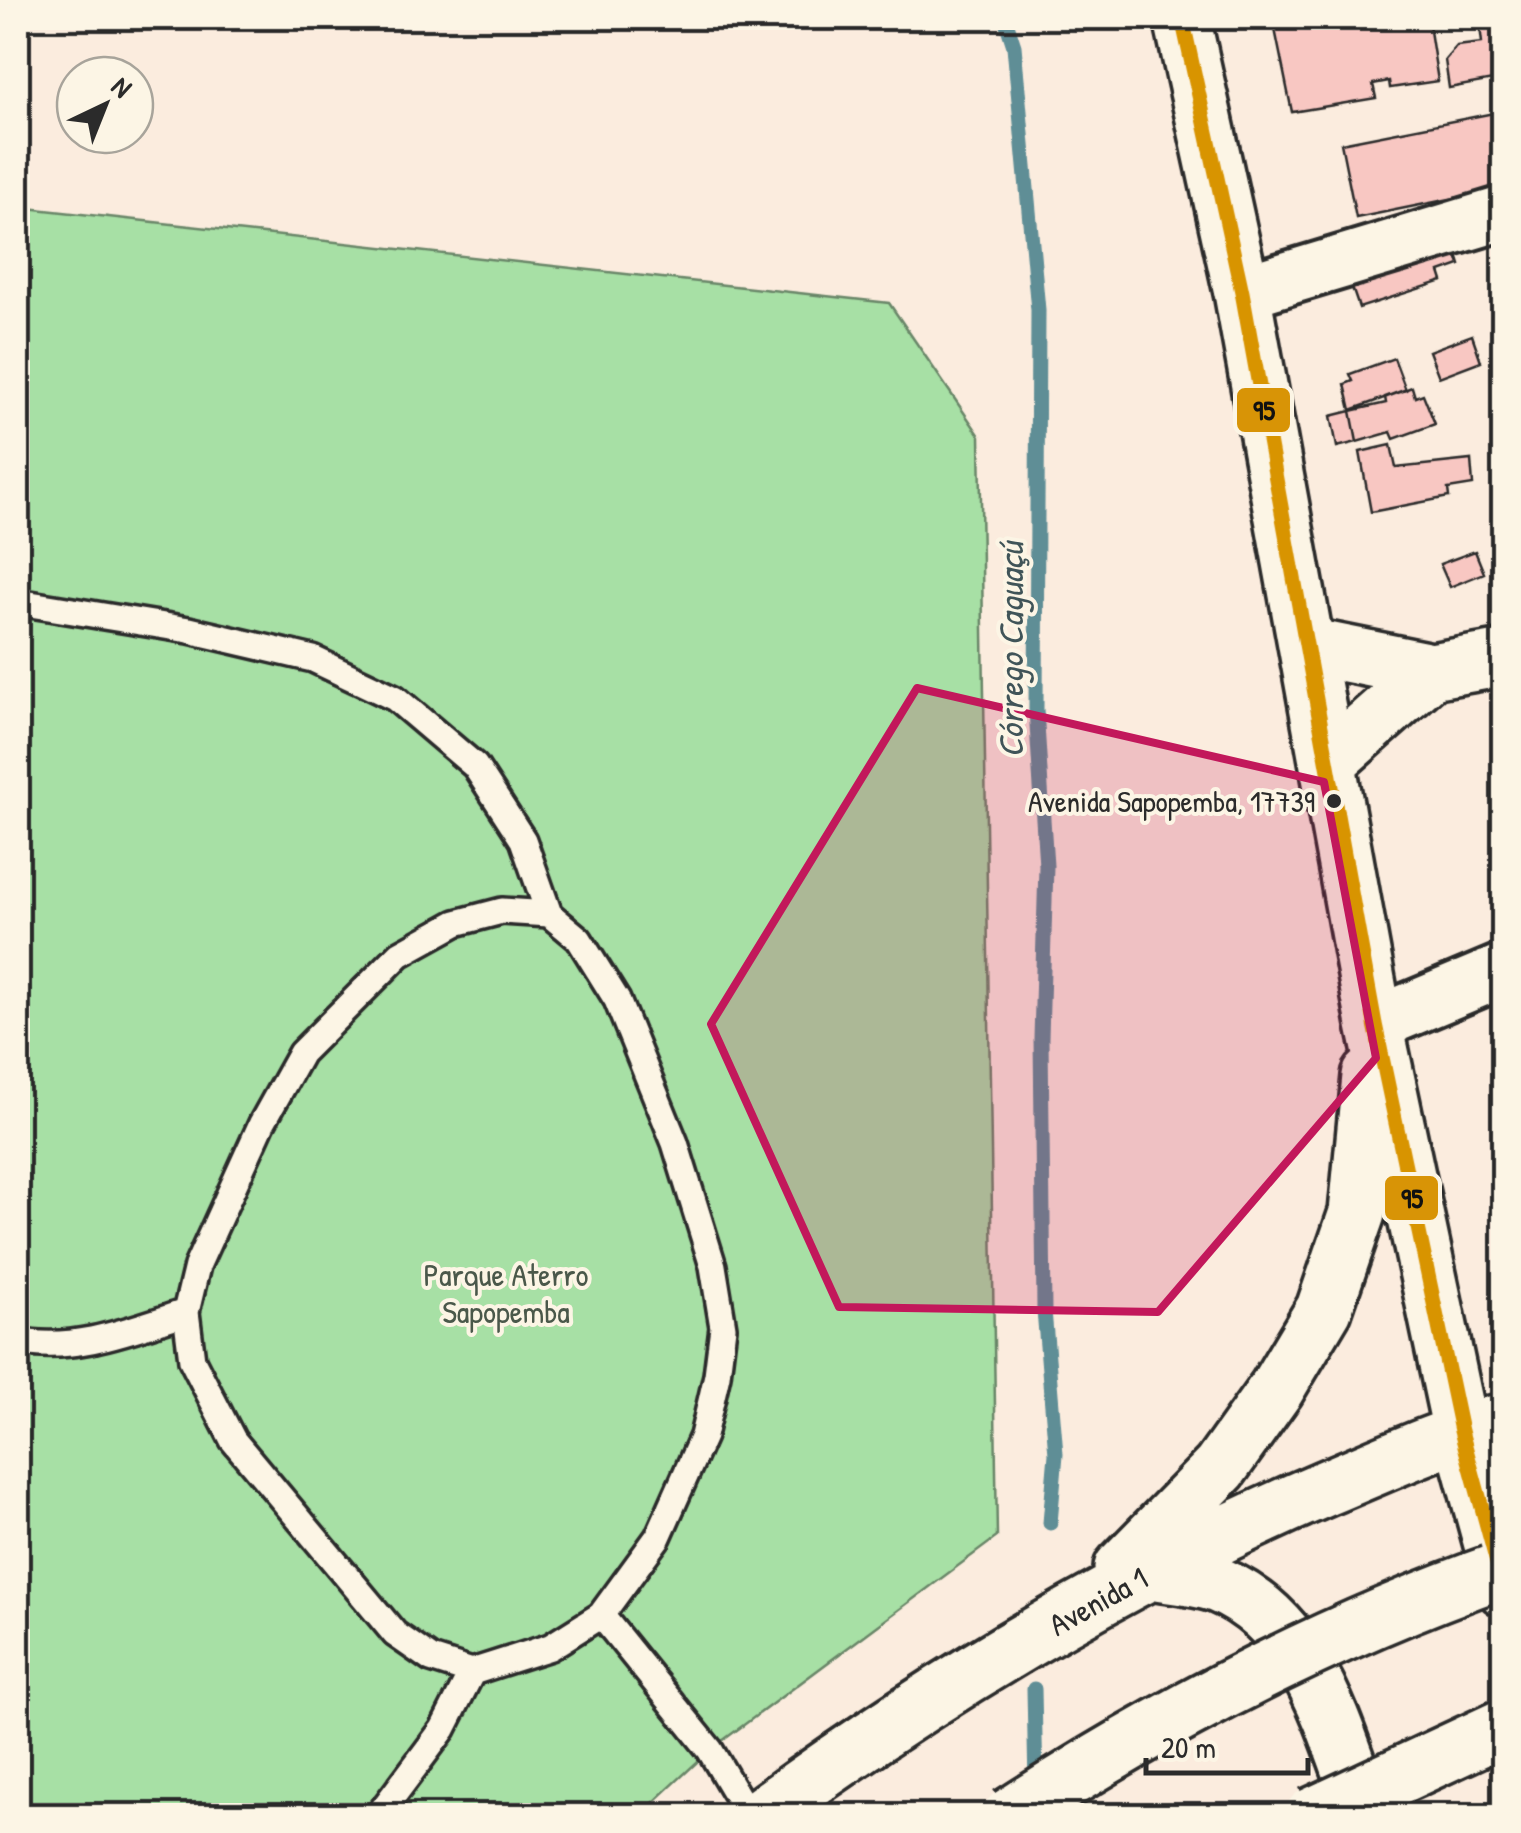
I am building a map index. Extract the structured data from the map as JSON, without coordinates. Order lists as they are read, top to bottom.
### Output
{
  "streets": {
    "main road": ["Avenida 1"]
  },
  "water": ["Córrego Caguaçú"],
  "parks": ["Parque Aterro Sapopemba"],
  "places": ["Avenida Sapopemba, 17739"],
  "lines": ["transit line 95"],
  "scale_bar": "20 m",
  "north": "top right"
}
